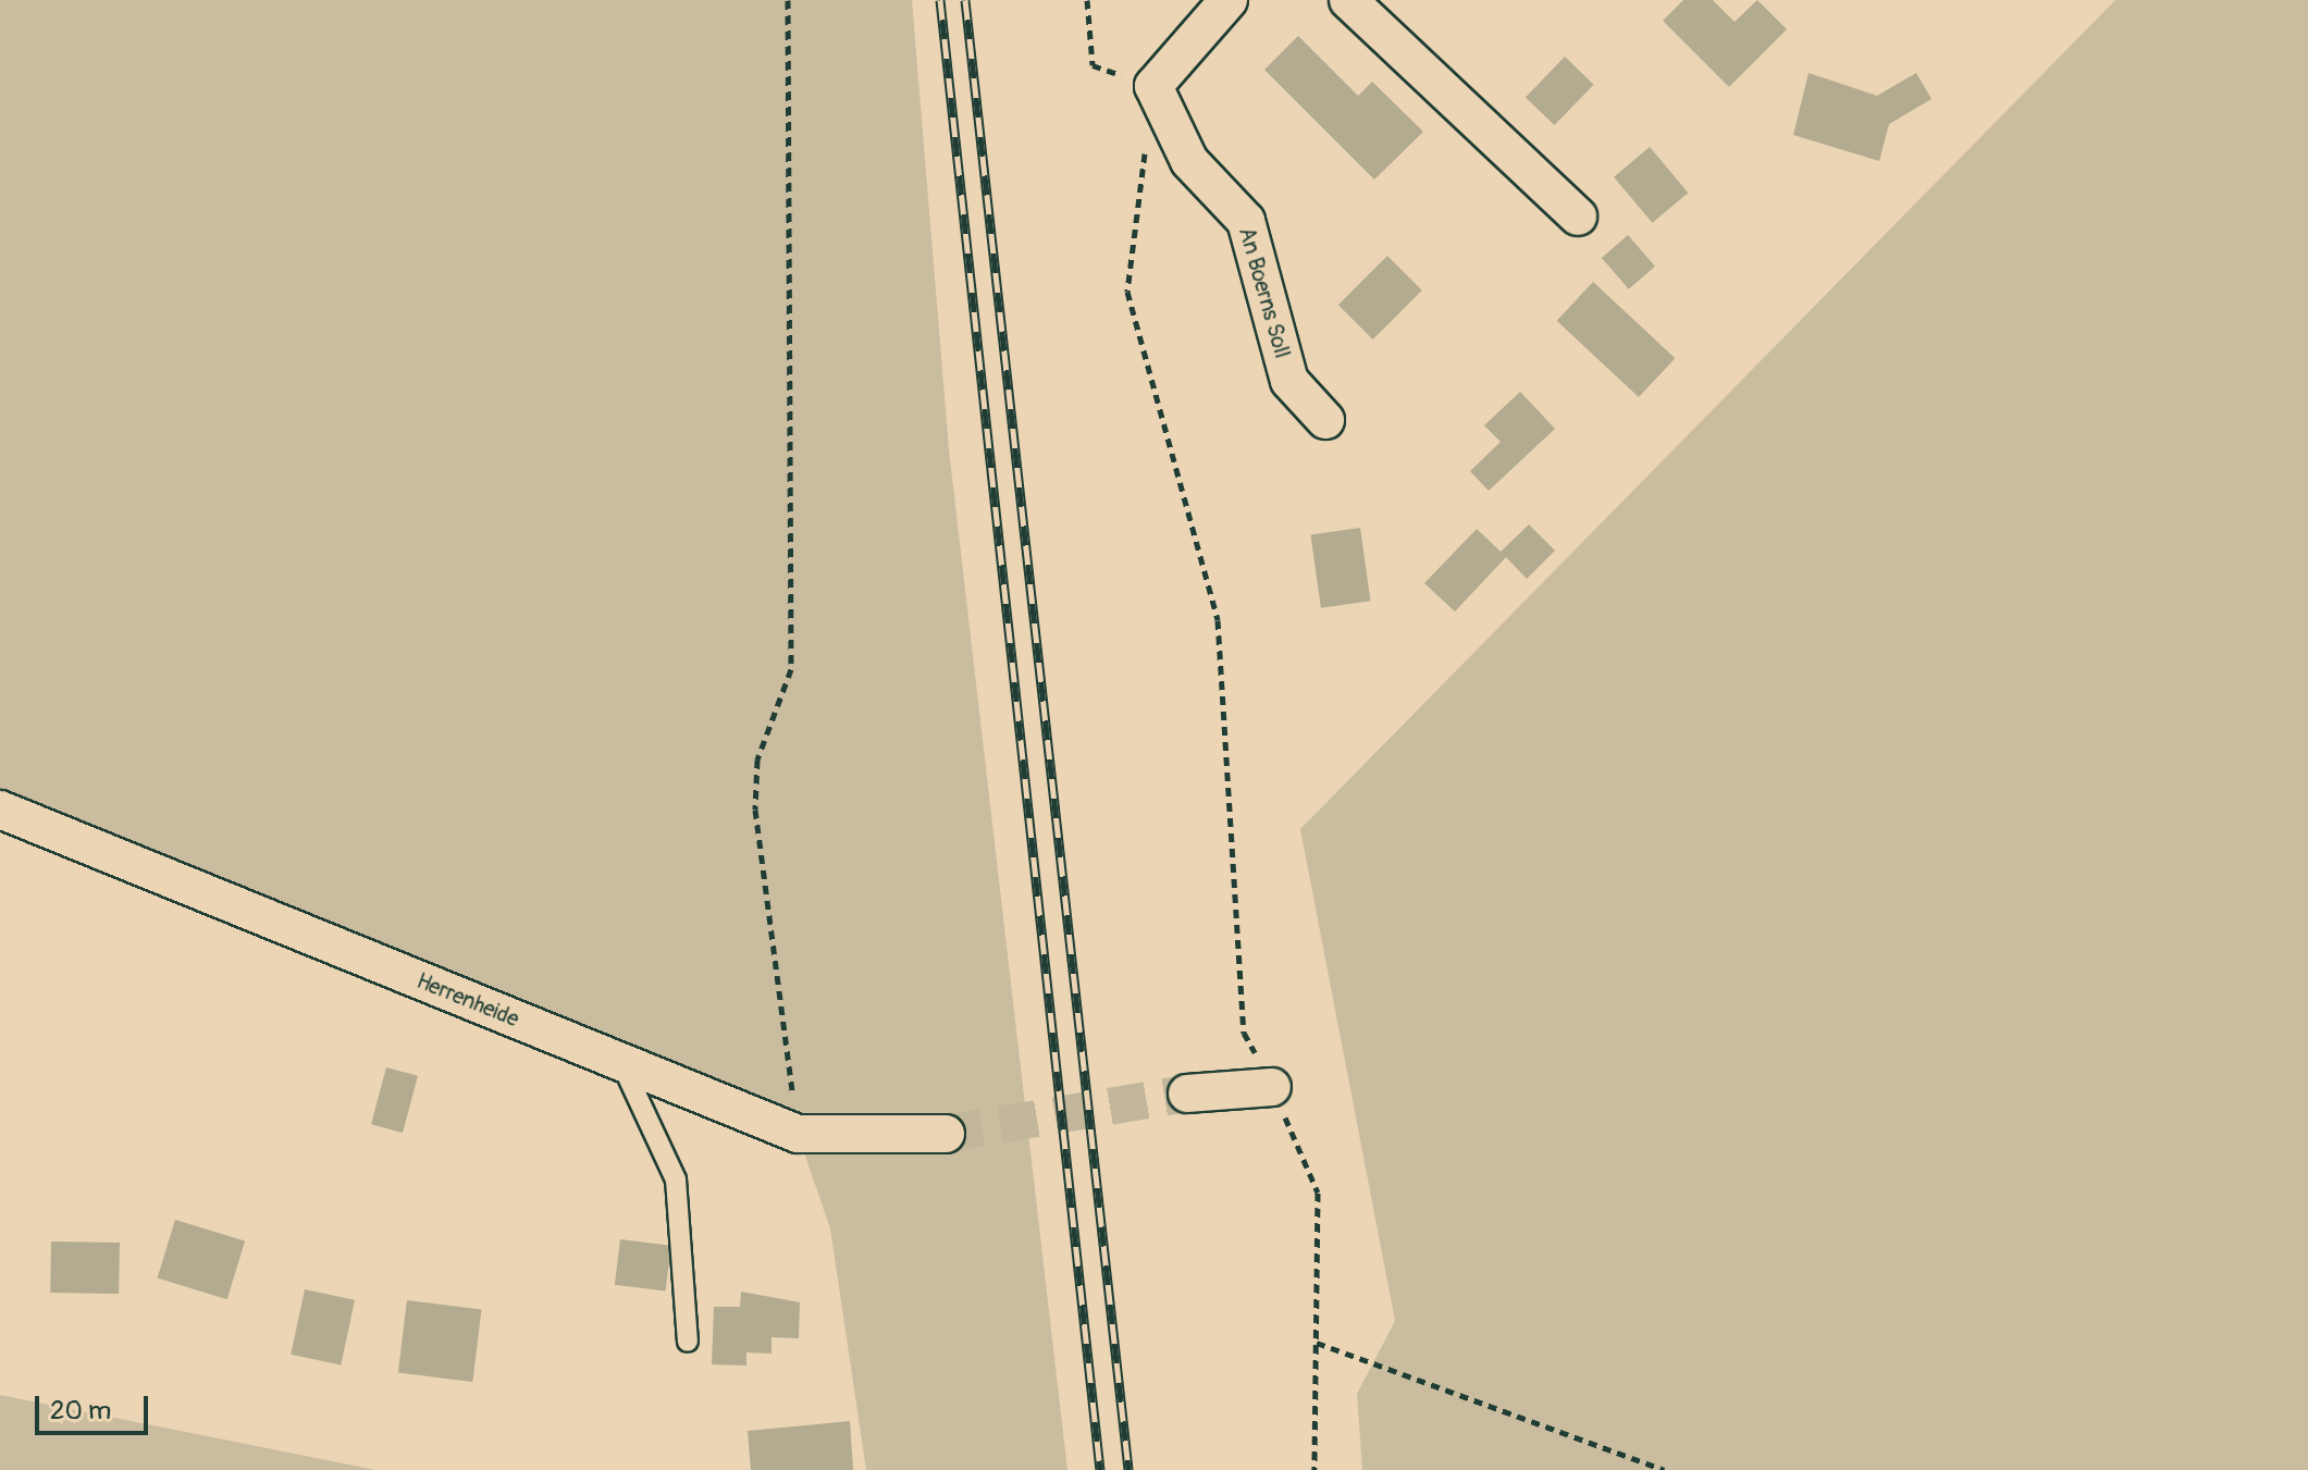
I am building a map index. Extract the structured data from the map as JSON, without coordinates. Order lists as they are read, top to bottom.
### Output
{
  "streets": {
    "street": ["An Boerns Soll", "Herrenheide"]
  },
  "scale_bar": "20 m"
}
